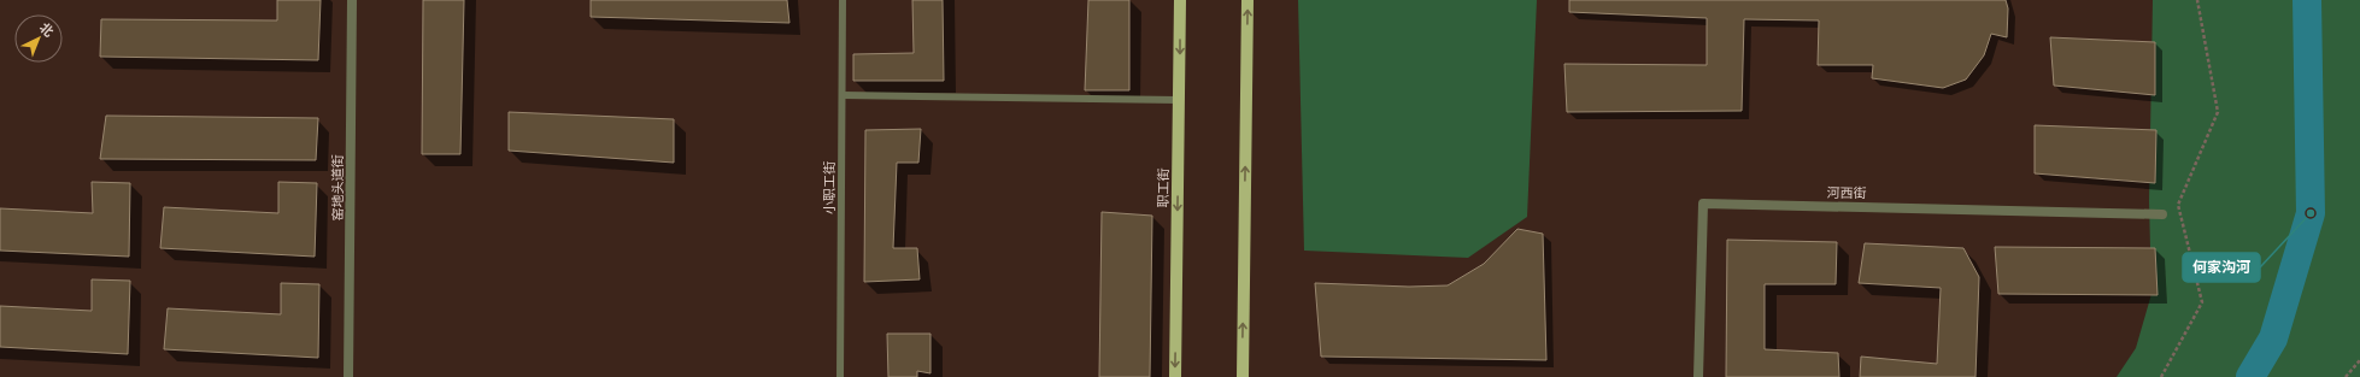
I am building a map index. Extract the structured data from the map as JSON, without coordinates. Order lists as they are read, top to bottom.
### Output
{
  "streets": {
    "main road": ["职工街"],
    "street": ["窑地头道街", "河西街"],
    "lane": ["小职工街"]
  },
  "places": ["何家沟河"],
  "north": "top right"
}
